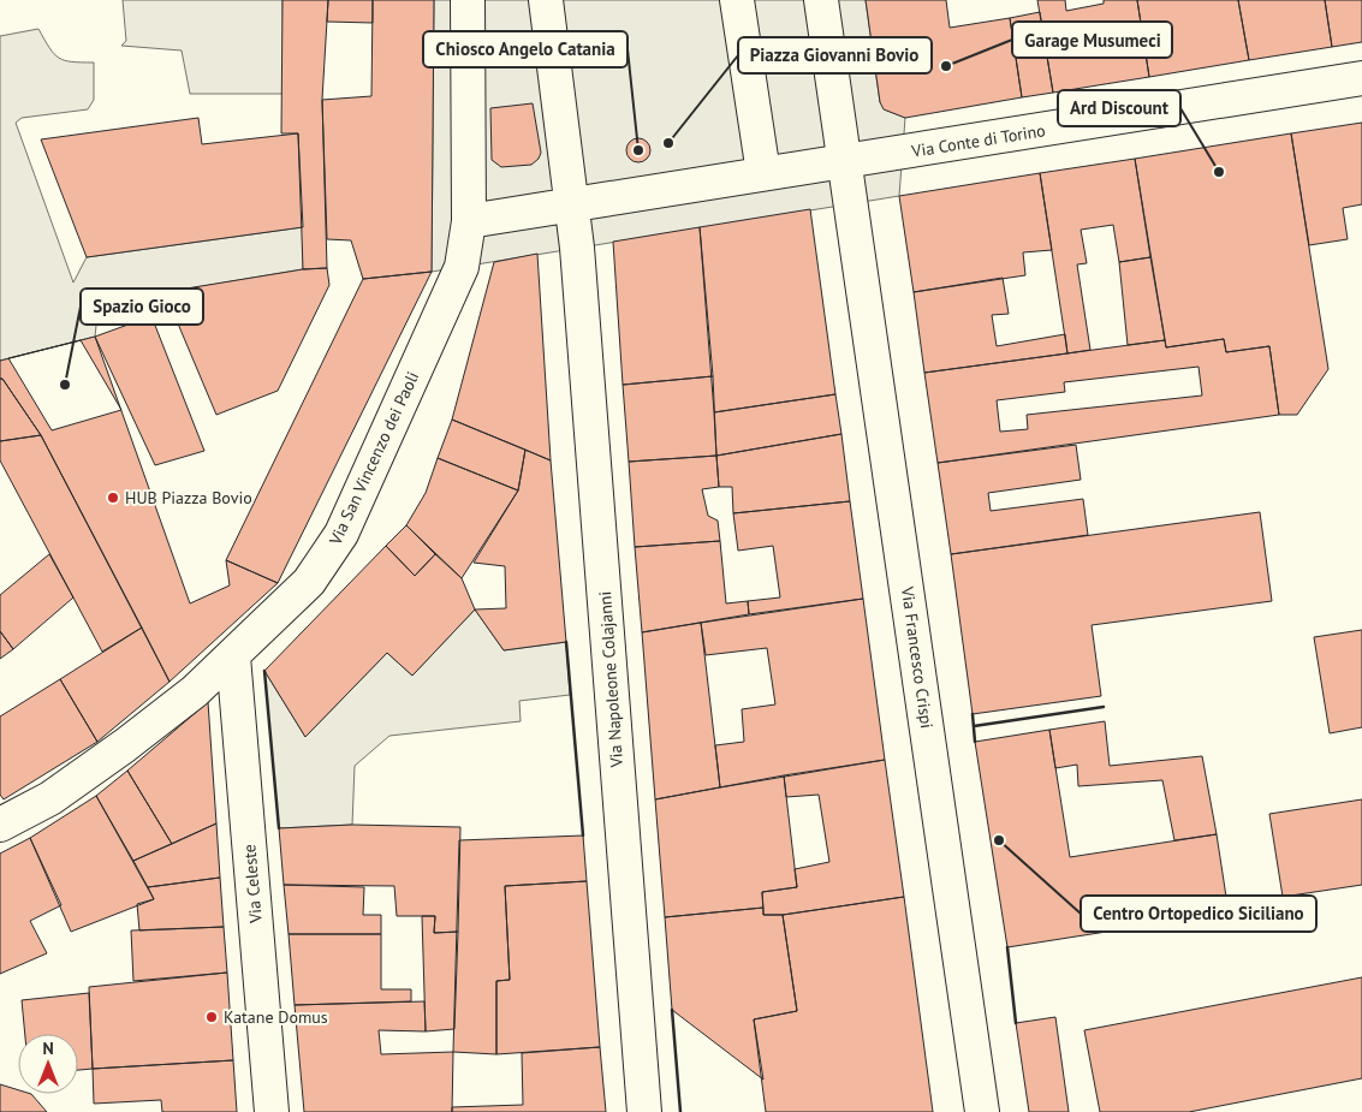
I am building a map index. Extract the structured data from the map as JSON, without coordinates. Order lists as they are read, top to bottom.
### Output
{
  "streets": {
    "street": [
      "Via Conte di Torino",
      "Via San Vincenzo dei Paoli",
      "Via Francesco Crispi",
      "Via Napoleone Colajanni",
      "Via Celeste"
    ]
  },
  "crossings": [
    ["Via Conte di Torino", "Via San Vincenzo dei Paoli"],
    ["Via Conte di Torino", "Via Francesco Crispi"],
    ["Via Conte di Torino", "Via Napoleone Colajanni"],
    ["Via San Vincenzo dei Paoli", "Via Celeste"]
  ],
  "places": [
    "Garage Musumeci",
    "Piazza Giovanni Bovio",
    "Chiosco Angelo Catania",
    "Ard Discount",
    "Spazio Gioco",
    "HUB Piazza Bovio",
    "Centro Ortopedico Siciliano",
    "Katane Domus"
  ],
  "north": "top"
}
